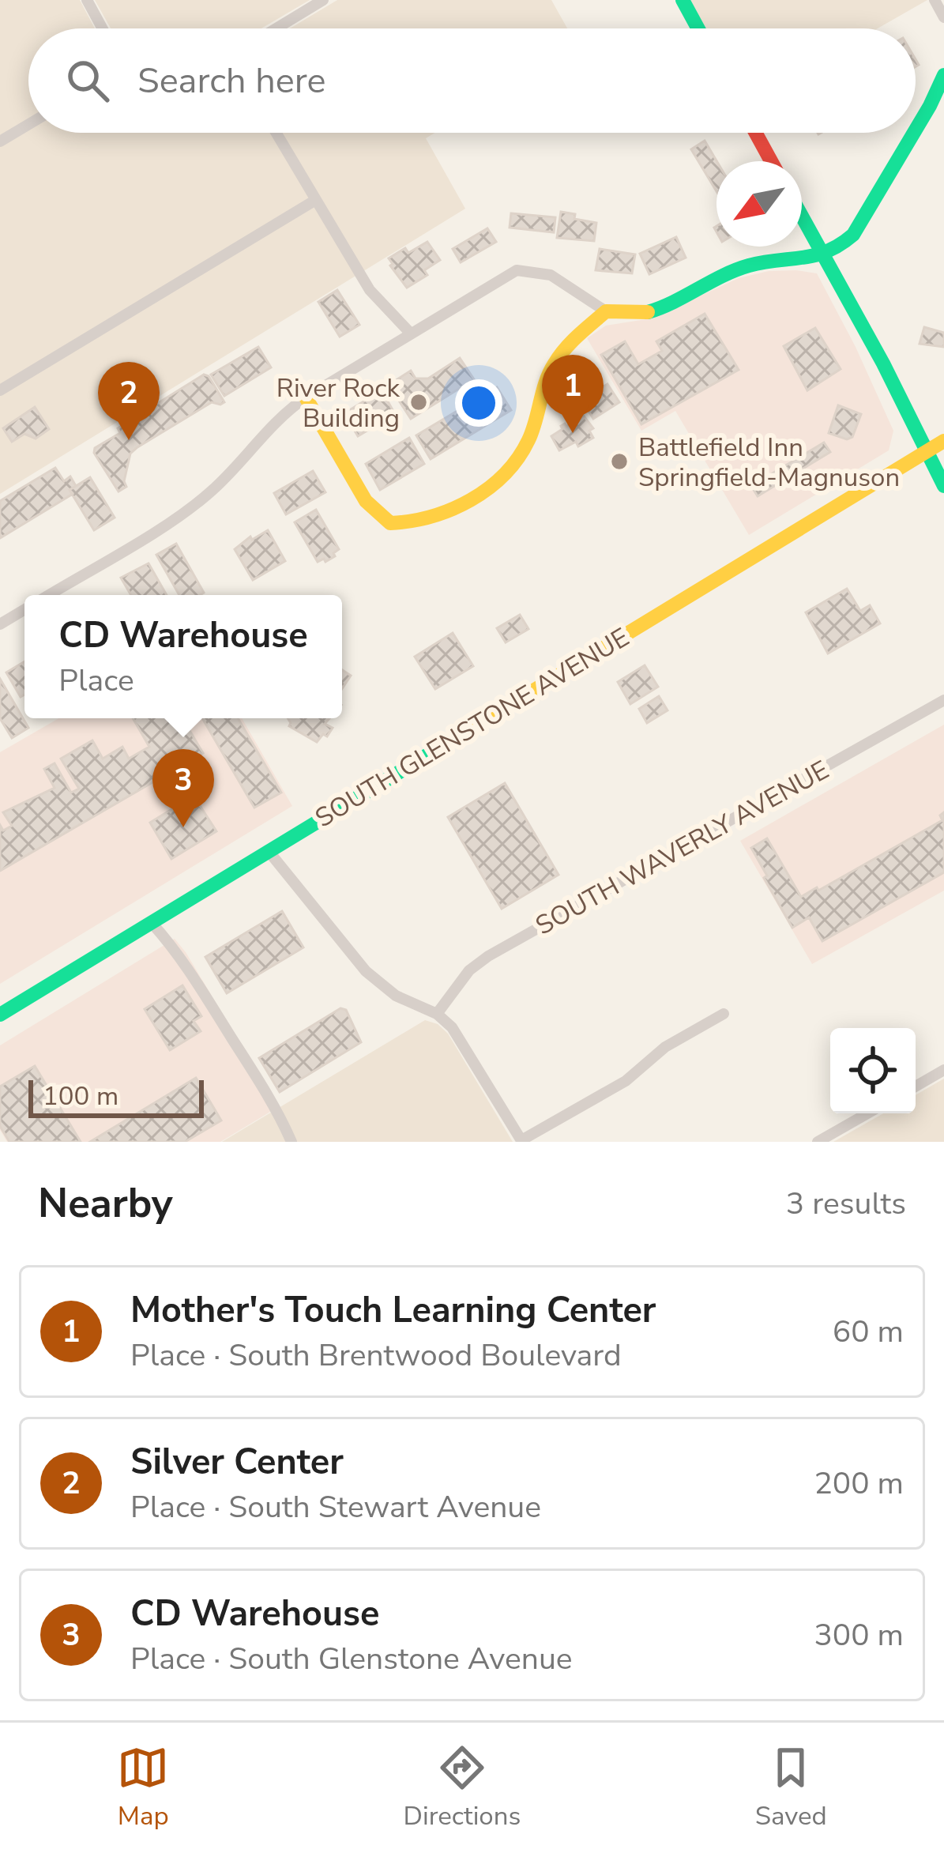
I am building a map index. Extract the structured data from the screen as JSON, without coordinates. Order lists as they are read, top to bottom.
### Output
{
  "streets": {
    "street": ["SOUTH GLENSTONE AVENUE", "SOUTH WAVERLY AVENUE"]
  },
  "places": ["River Rock Building", "Battlefield Inn Springfield-Magnuson"],
  "scale_bar": "100 m",
  "north": "bottom left",
  "page": {
    "search": "Search here",
    "pins": ["1", "2", "3"],
    "popup": ["CD Warehouse", "Place"],
    "scale": "100 m",
    "heading": ["Nearby", "3 results"],
    "list": [
      {
        "mark": "1",
        "name": "Mother's Touch Learning Center",
        "note": "Place · South Brentwood Boulevard",
        "value": "60 m"
      },
      {
        "mark": "2",
        "name": "Silver Center",
        "note": "Place · South Stewart Avenue",
        "value": "200 m"
      },
      {
        "mark": "3",
        "name": "CD Warehouse",
        "note": "Place · South Glenstone Avenue",
        "value": "300 m"
      }
    ],
    "nav": ["Map", "Directions", "Saved"]
  }
}
